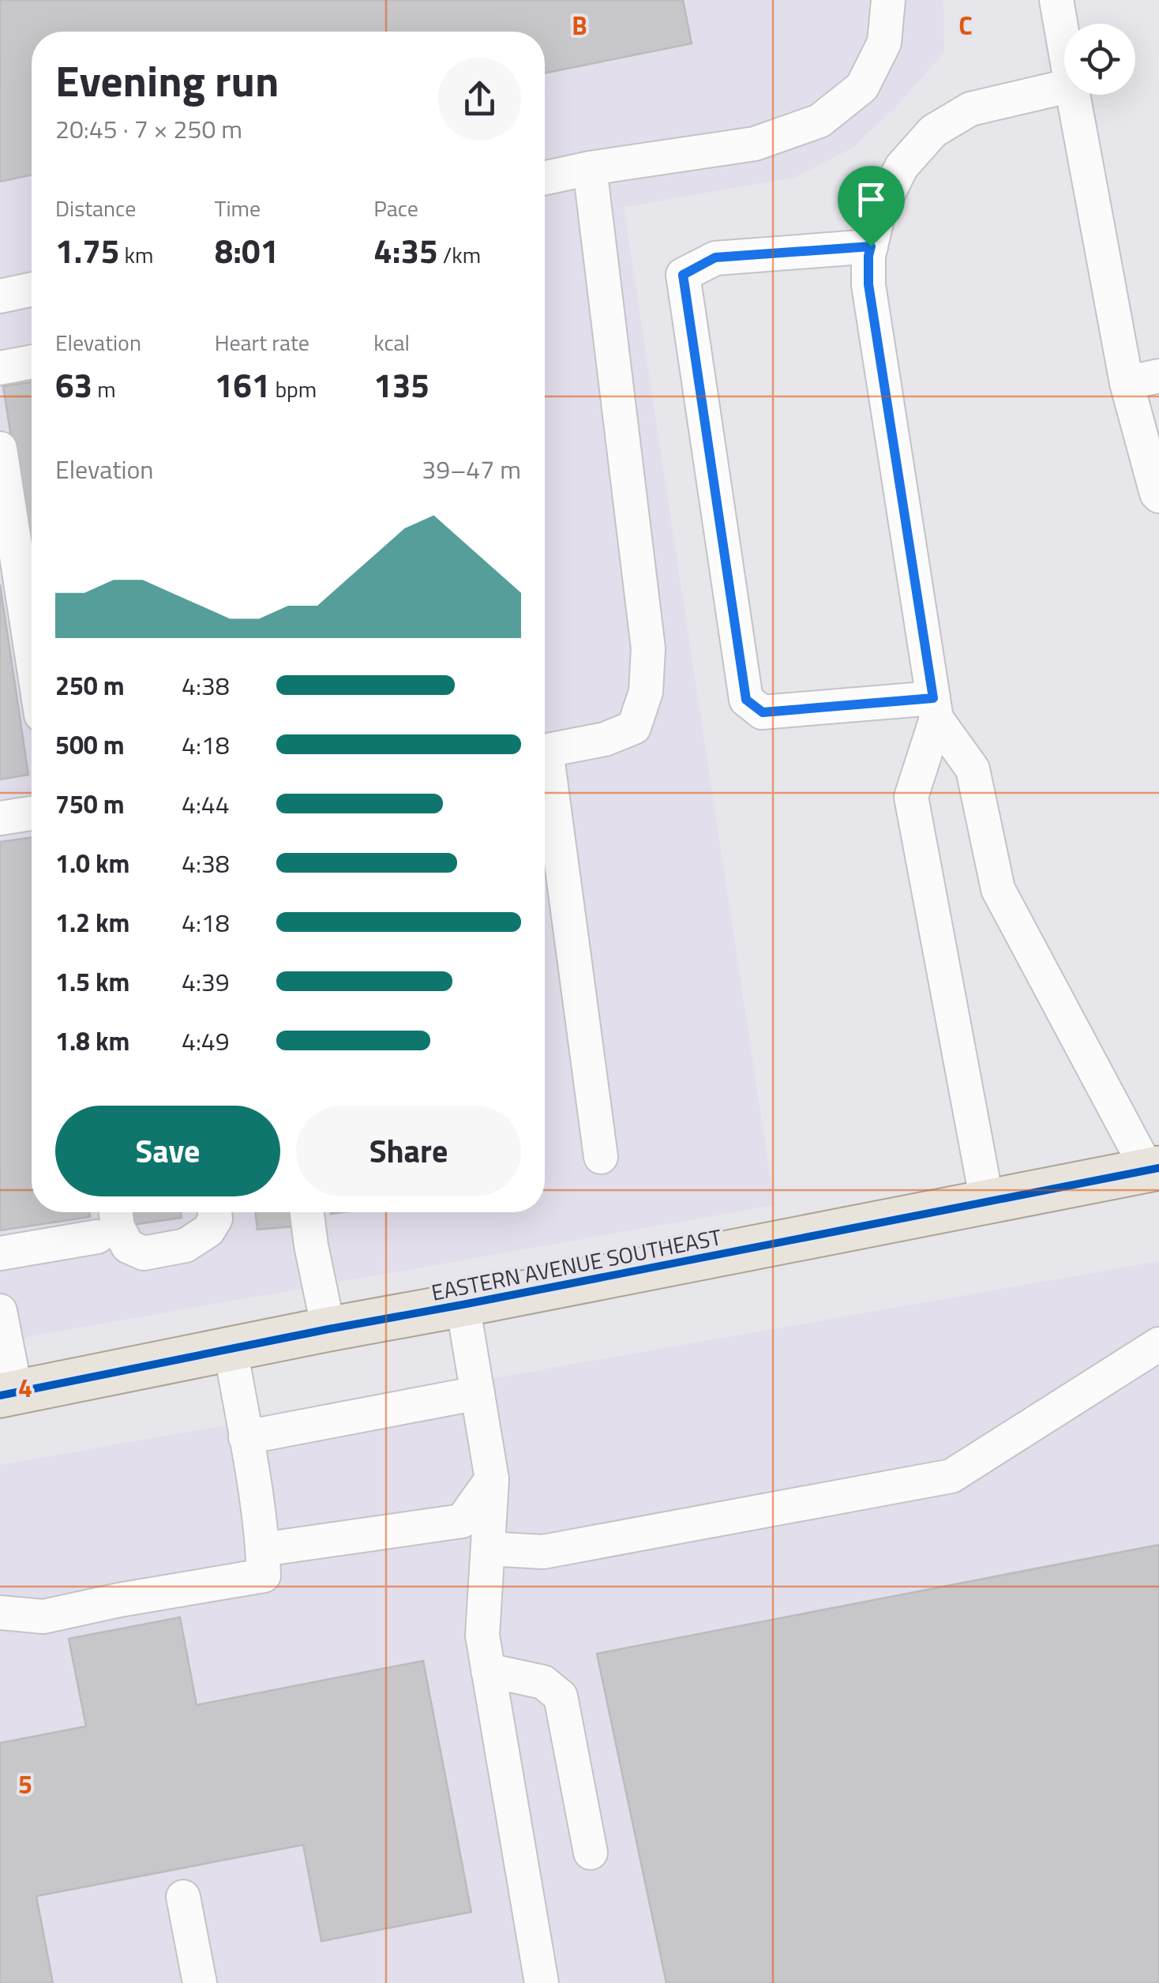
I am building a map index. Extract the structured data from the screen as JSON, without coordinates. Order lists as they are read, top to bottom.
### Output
{
  "streets": {
    "main road": ["EASTERN AVENUE SOUTHEAST"]
  },
  "page": {
    "heading": ["Evening run", "20:45 · 7 × 250 m"],
    "stats": [
      ["Distance", "1.75 km"],
      ["Time", "8:01"],
      ["Pace", "4:35 /km"],
      ["Elevation", "63 m"],
      ["Heart rate", "161 bpm"],
      ["kcal", "135"]
    ],
    "chart": ["Elevation", "39–47 m"],
    "list": [
      {
        "name": "250 m",
        "note": "4:38"
      },
      {
        "name": "500 m",
        "note": "4:18"
      },
      {
        "name": "750 m",
        "note": "4:44"
      },
      {
        "name": "1.0 km",
        "note": "4:38"
      },
      {
        "name": "1.2 km",
        "note": "4:18"
      },
      {
        "name": "1.5 km",
        "note": "4:39"
      },
      {
        "name": "1.8 km",
        "note": "4:49"
      }
    ],
    "buttons": ["Save", "Share"]
  },
  "grid": {
    "columns": ["B", "C"],
    "rows": ["4", "5"]
  }
}
